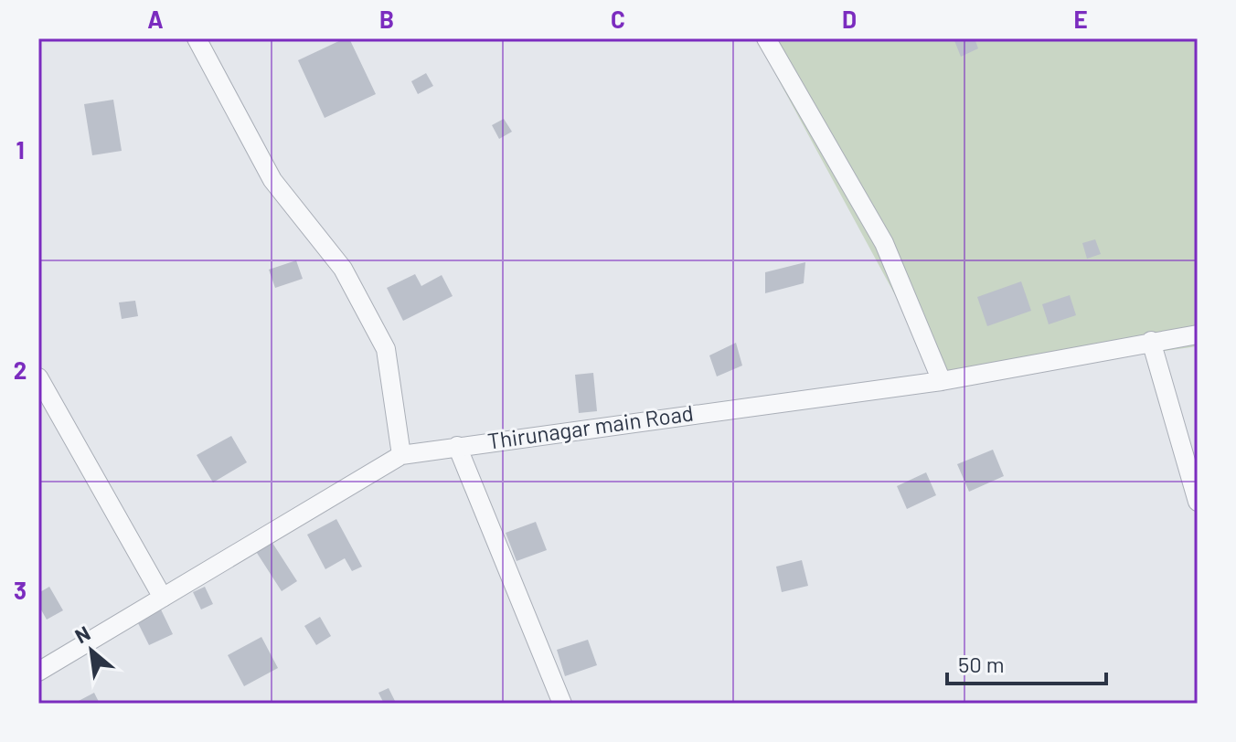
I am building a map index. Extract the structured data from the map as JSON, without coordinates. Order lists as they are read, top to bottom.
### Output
{
  "streets": {
    "street": ["Thirunagar main Road"]
  },
  "scale_bar": "50 m",
  "north": "top left",
  "grid": {
    "columns": [
      "A",
      "B",
      "C",
      "D",
      "E"
    ],
    "rows": ["1", "2", "3"]
  }
}
